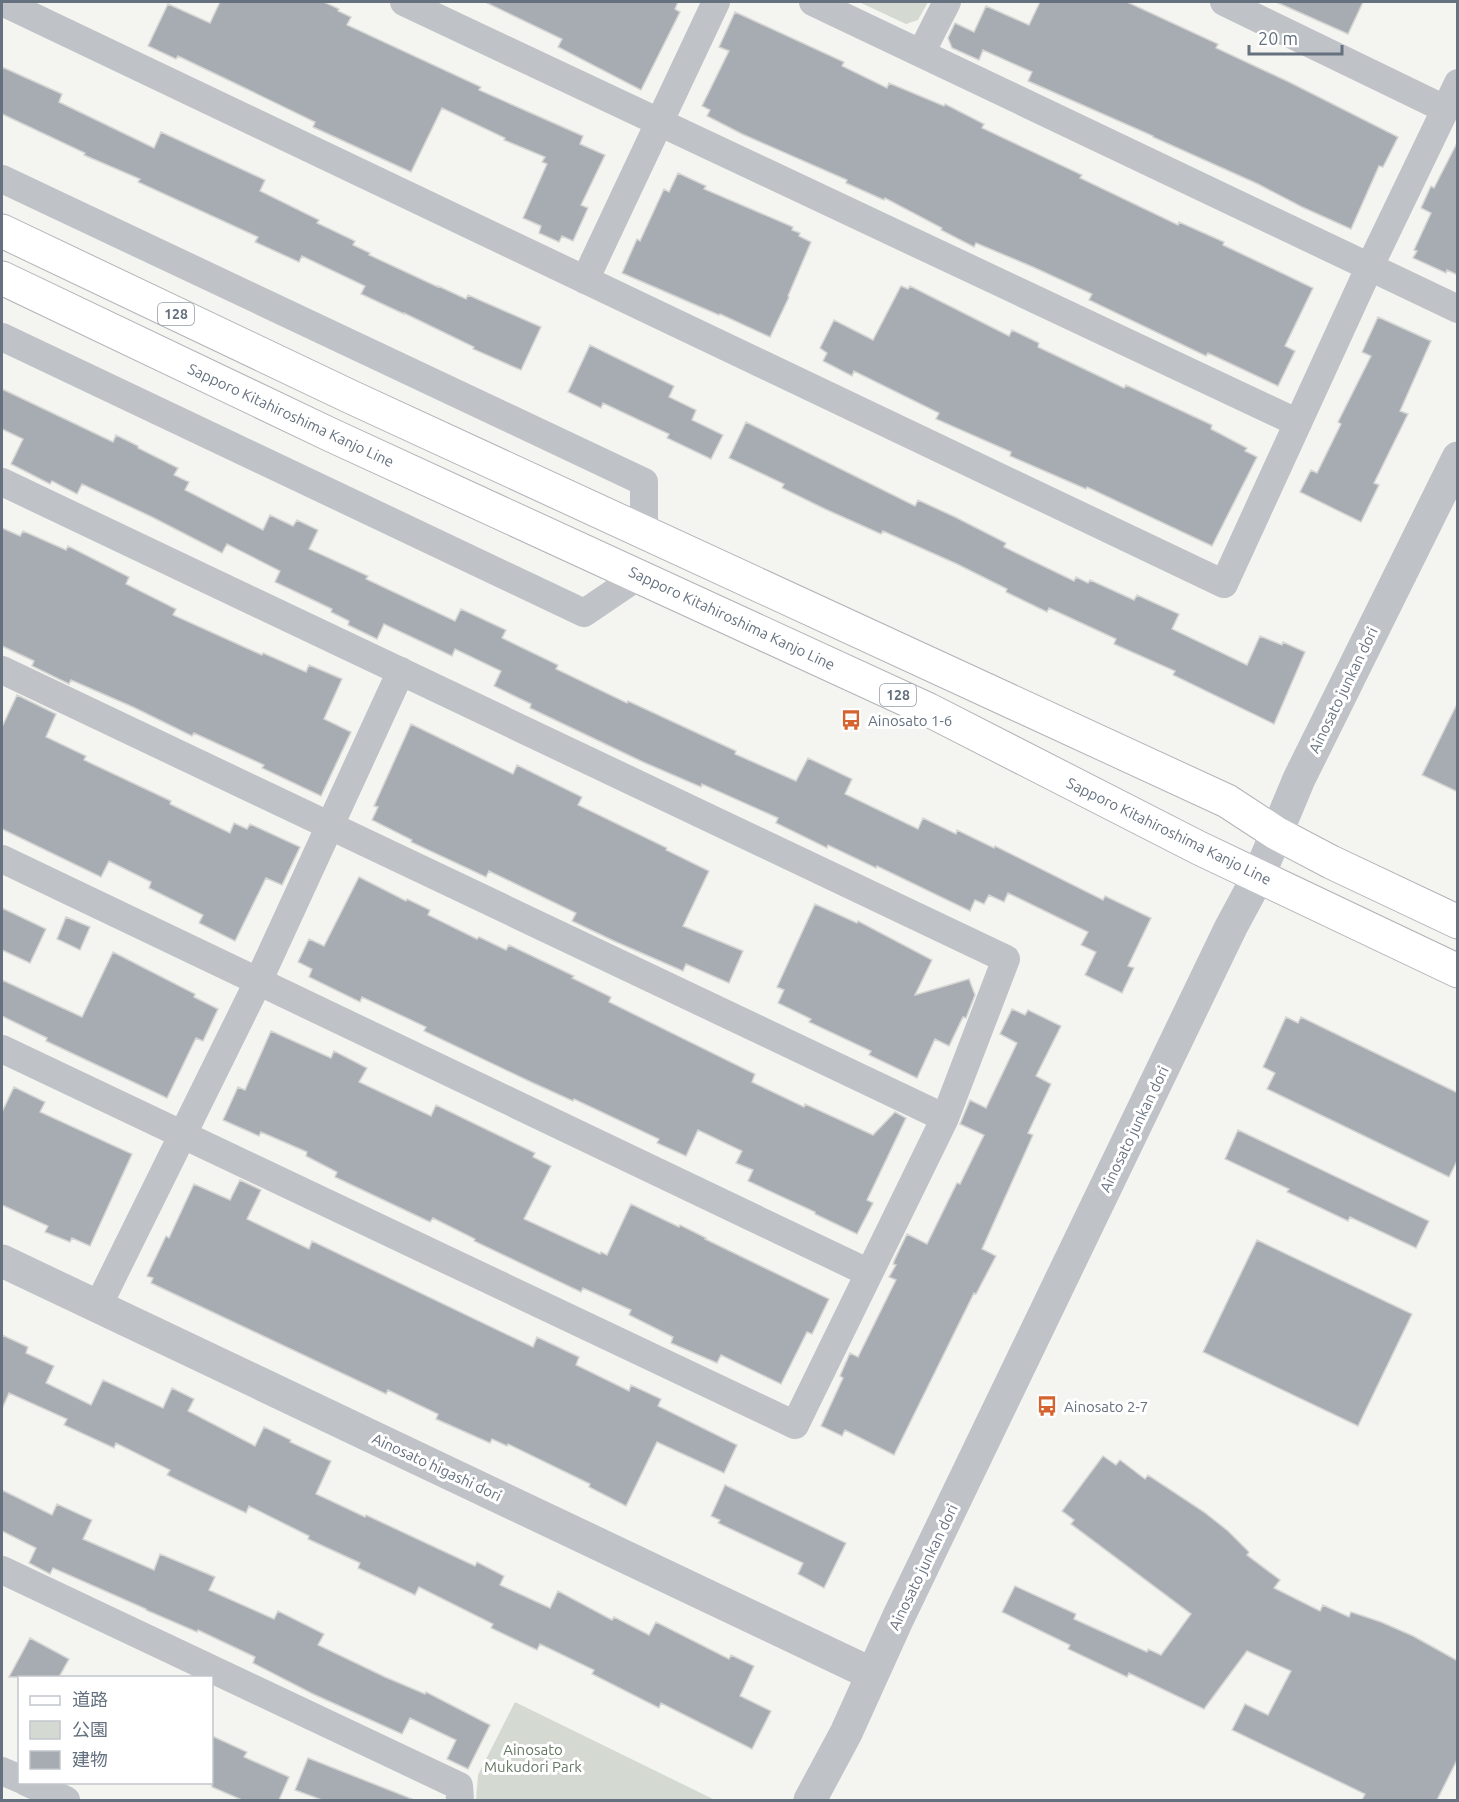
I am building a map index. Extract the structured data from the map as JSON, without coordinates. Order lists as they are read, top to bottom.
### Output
{
  "streets": {
    "main road": ["128", "Sapporo Kitahiroshima Kanjo Line"],
    "street": ["Ainosato junkan dori", "Ainosato higashi dori"]
  },
  "crossings": [
    ["128", "Ainosato junkan dori"],
    ["Sapporo Kitahiroshima Kanjo Line", "Ainosato junkan dori"],
    ["Ainosato junkan dori", "Ainosato higashi dori"]
  ],
  "parks": ["Ainosato Mukudori Park"],
  "places": {
    "bus stop": ["Ainosato 1-6", "Ainosato 2-7"]
  },
  "legend": ["道路", "公園", "建物"],
  "scale_bar": "20 m"
}
